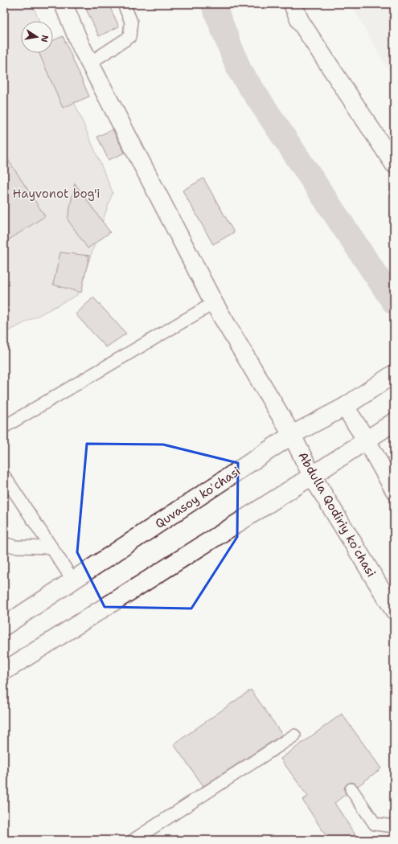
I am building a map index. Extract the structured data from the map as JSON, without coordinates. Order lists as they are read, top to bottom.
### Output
{
  "streets": {
    "street": ["Quvasoy koʻchasi", "Abdulla Qodiriy koʻchasi"]
  },
  "crossings": [
    ["Quvasoy koʻchasi", "Abdulla Qodiriy koʻchasi"]
  ],
  "parks": ["Hayvonot bog'i"],
  "north": "right"
}
